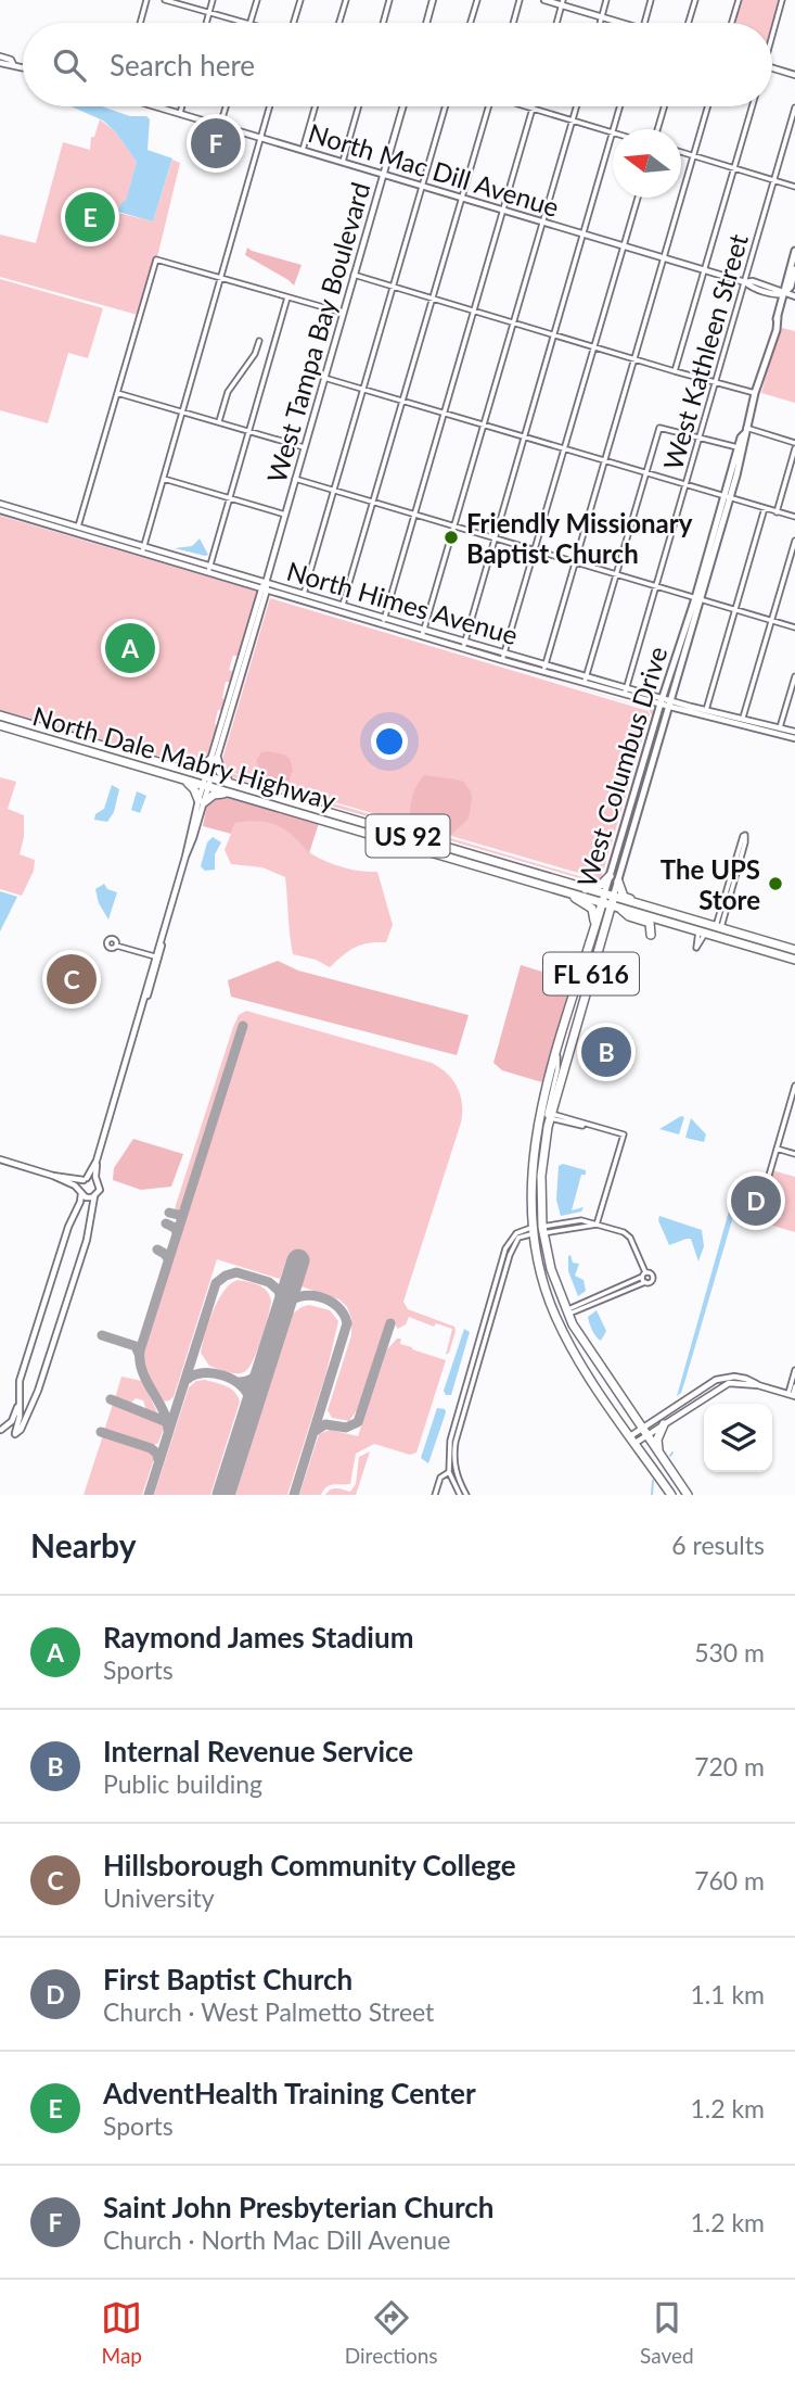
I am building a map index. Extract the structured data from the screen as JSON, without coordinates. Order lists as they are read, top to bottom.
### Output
{
  "streets": {
    "main road": [
      "North Dale Mabry Highway",
      "West Columbus Drive",
      "US 92",
      "FL 616"
    ],
    "street": [
      "North Mac Dill Avenue",
      "West Tampa Bay Boulevard",
      "West Kathleen Street",
      "North Himes Avenue"
    ]
  },
  "crossings": [
    ["North Mac Dill Avenue", "West Tampa Bay Boulevard"],
    ["North Mac Dill Avenue", "West Kathleen Street"],
    ["North Mac Dill Avenue", "West Columbus Drive"],
    ["West Tampa Bay Boulevard", "North Himes Avenue"],
    ["West Tampa Bay Boulevard", "North Dale Mabry Highway"],
    ["West Kathleen Street", "North Himes Avenue"],
    ["North Himes Avenue", "West Columbus Drive"],
    ["North Dale Mabry Highway", "West Columbus Drive"],
    ["North Dale Mabry Highway", "US 92"],
    ["West Columbus Drive", "US 92"],
    ["West Columbus Drive", "FL 616"]
  ],
  "places": ["Friendly Missionary Baptist Church", "The UPS Store"],
  "north": "left",
  "page": {
    "search": "Search here",
    "pins": [
      "F",
      "E",
      "A",
      "C",
      "B",
      "D"
    ],
    "heading": ["Nearby", "6 results"],
    "list": [
      {
        "mark": "A",
        "name": "Raymond James Stadium",
        "note": "Sports",
        "value": "530 m"
      },
      {
        "mark": "B",
        "name": "Internal Revenue Service",
        "note": "Public building",
        "value": "720 m"
      },
      {
        "mark": "C",
        "name": "Hillsborough Community College",
        "note": "University",
        "value": "760 m"
      },
      {
        "mark": "D",
        "name": "First Baptist Church",
        "note": "Church · West Palmetto Street",
        "value": "1.1 km"
      },
      {
        "mark": "E",
        "name": "AdventHealth Training Center",
        "note": "Sports",
        "value": "1.2 km"
      },
      {
        "mark": "F",
        "name": "Saint John Presbyterian Church",
        "note": "Church · North Mac Dill Avenue",
        "value": "1.2 km"
      }
    ],
    "nav": ["Map", "Directions", "Saved"]
  }
}
